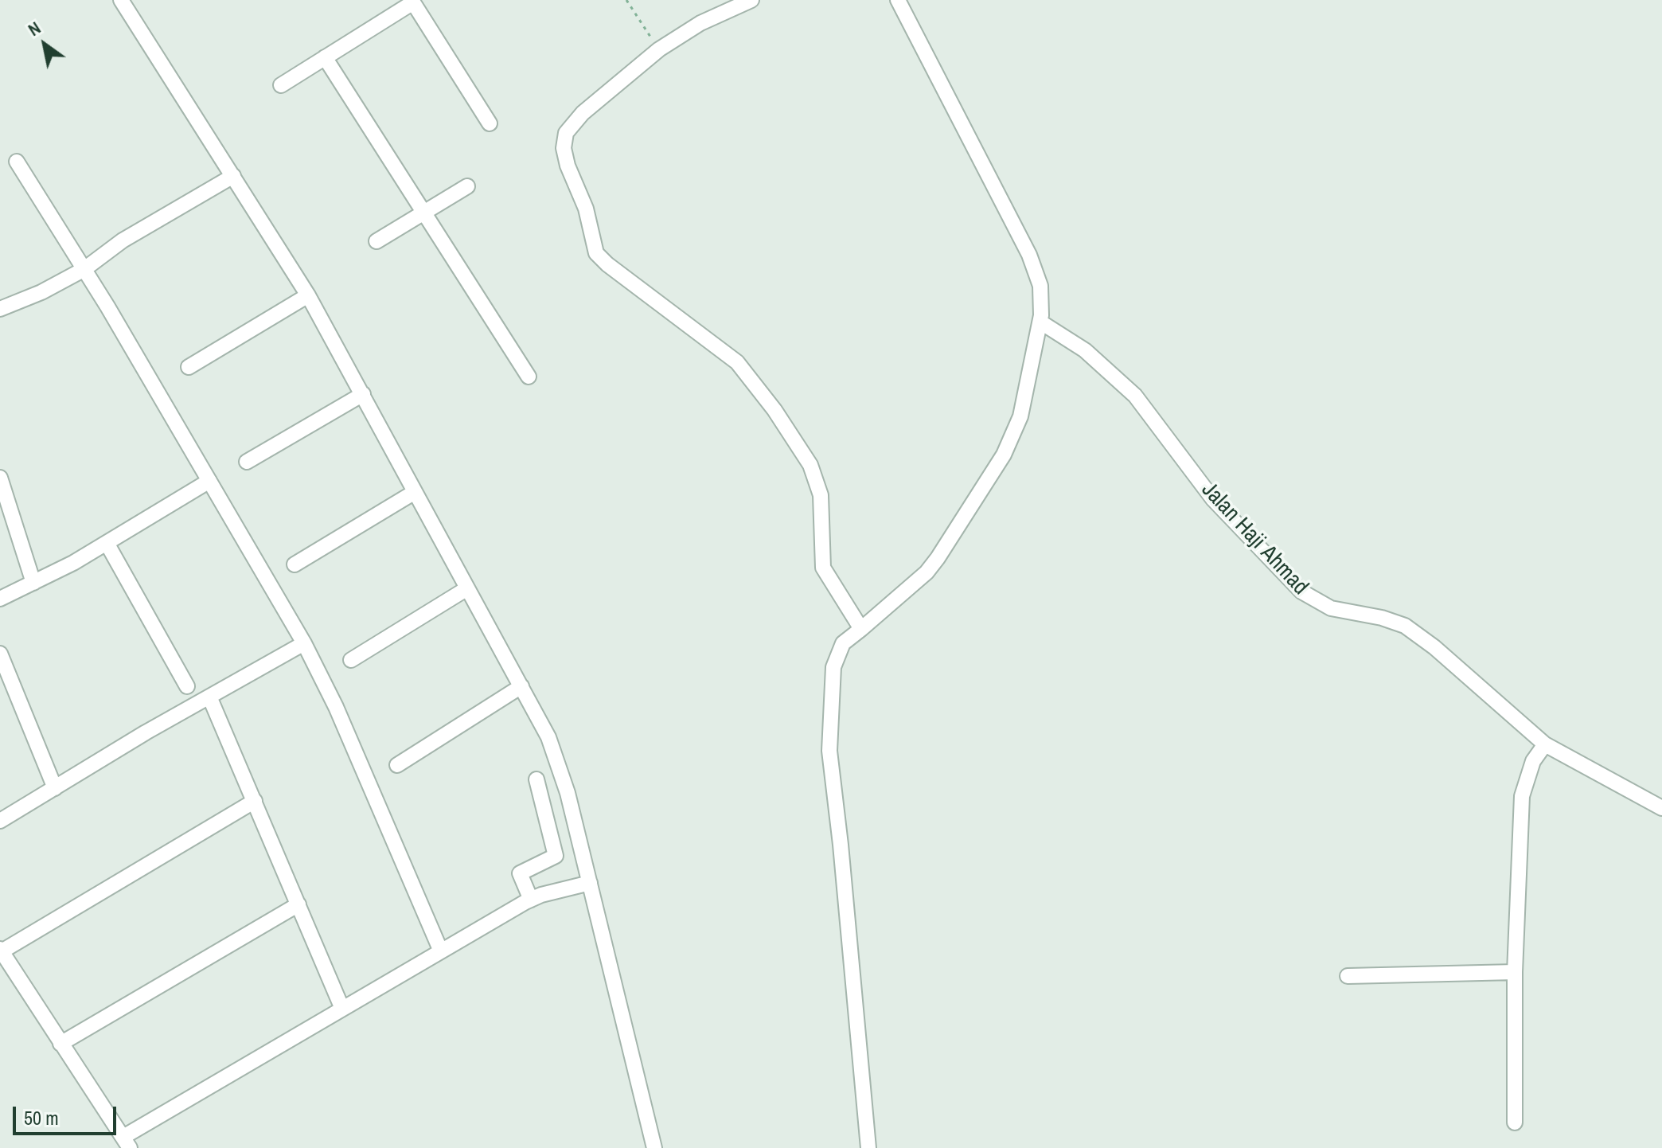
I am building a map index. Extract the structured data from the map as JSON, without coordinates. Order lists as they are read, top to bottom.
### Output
{
  "streets": {
    "street": ["Jalan Haji Ahmad"]
  },
  "scale_bar": "50 m",
  "north": "top left"
}
